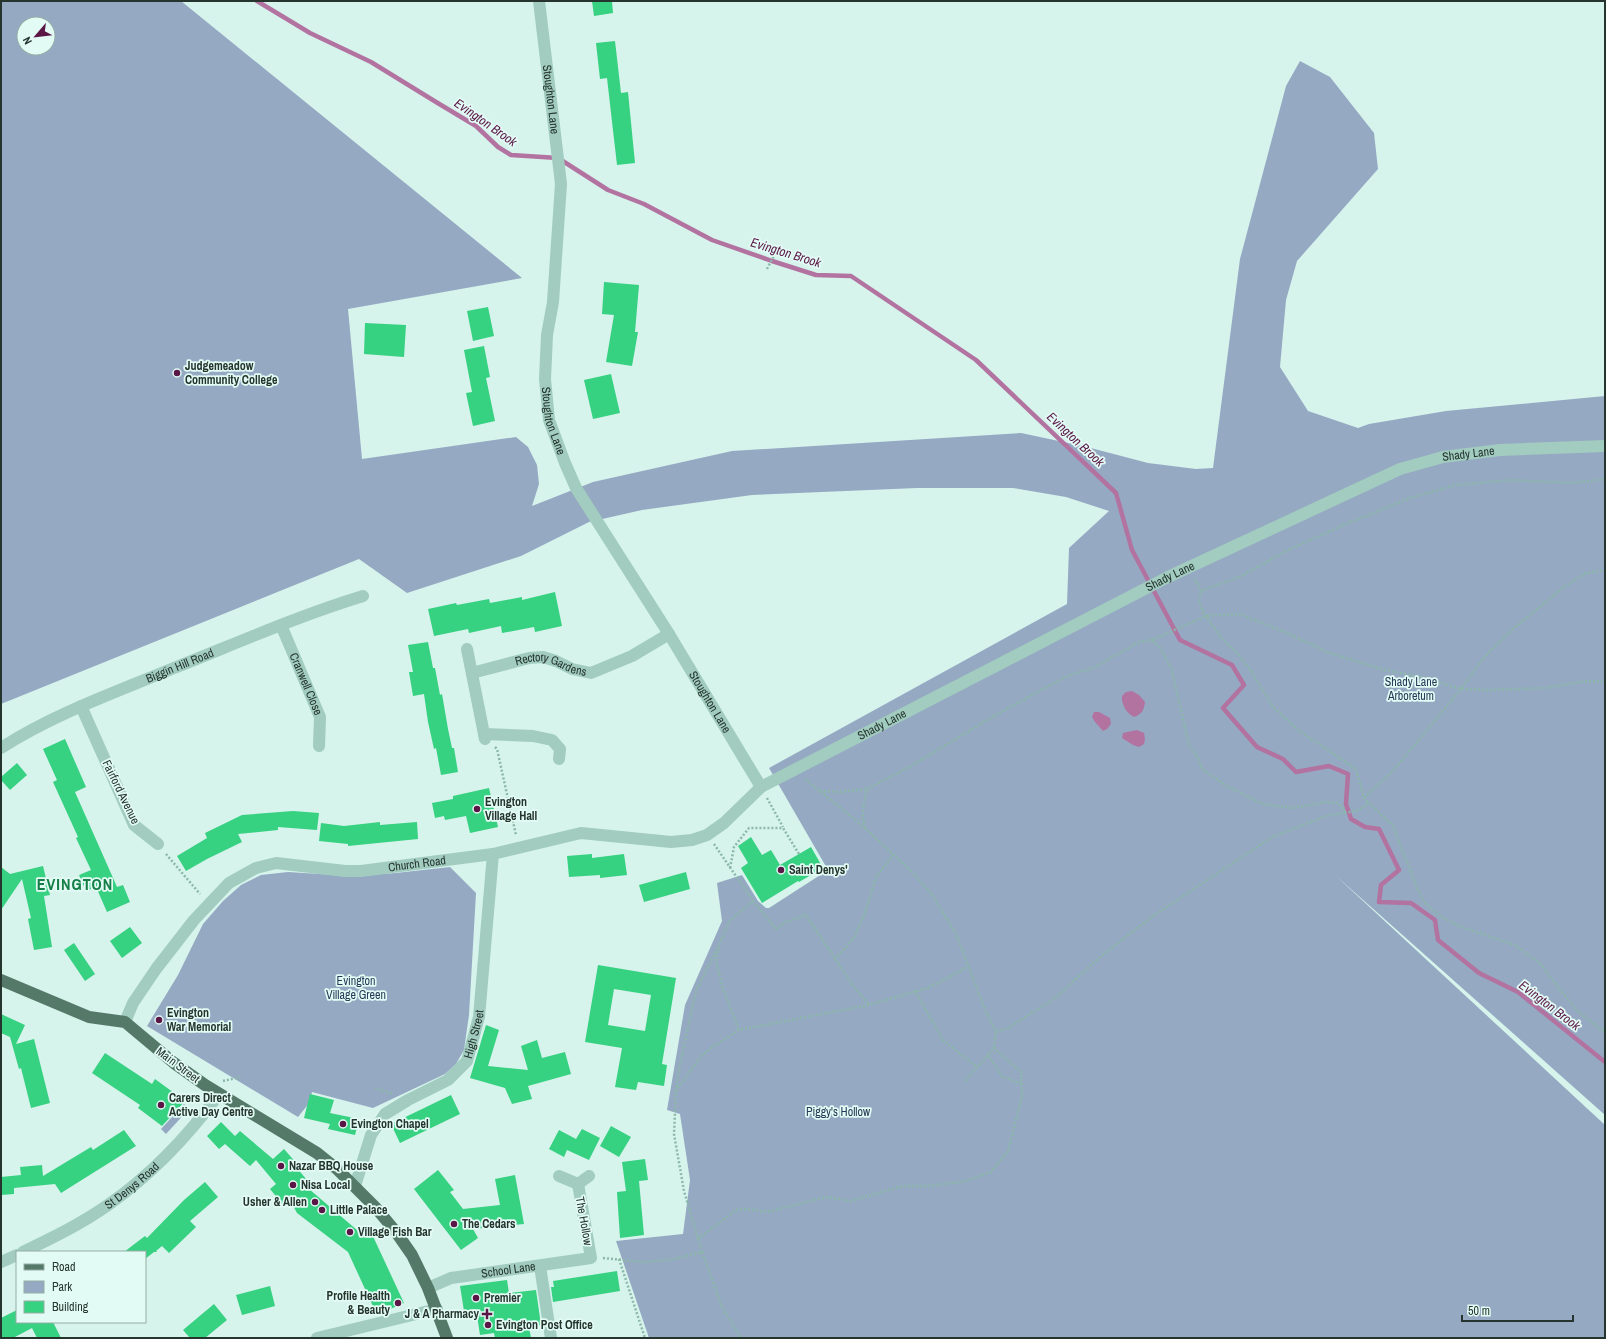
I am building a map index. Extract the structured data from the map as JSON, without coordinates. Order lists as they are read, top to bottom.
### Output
{
  "streets": {
    "main road": ["Main Street"],
    "street": [
      "Stoughton Lane",
      "Shady Lane",
      "Biggin Hill Road",
      "Rectory Gardens",
      "Cranwell Close",
      "Fairford Avenue",
      "Church Road",
      "High Street",
      "St Denys Road",
      "The Hollow",
      "School Lane"
    ]
  },
  "crossings": [
    ["Stoughton Lane", "Shady Lane"],
    ["Stoughton Lane", "Rectory Gardens"],
    ["Stoughton Lane", "Church Road"],
    ["Shady Lane", "Church Road"],
    ["Biggin Hill Road", "Cranwell Close"],
    ["Biggin Hill Road", "Fairford Avenue"],
    ["Church Road", "High Street"],
    ["Church Road", "Main Street"],
    ["High Street", "Main Street"],
    ["Main Street", "St Denys Road"],
    ["Main Street", "School Lane"],
    ["The Hollow", "School Lane"]
  ],
  "districts": ["EVINGTON"],
  "water": ["Evington Brook"],
  "parks": ["Shady Lane Arboretum", "Evington Village Green", "Piggy's Hollow"],
  "places": {
    "other": [
      "Judgemeadow Community College",
      "Evington Village Hall",
      "Saint Denys'",
      "Evington War Memorial",
      "Carers Direct Active Day Centre",
      "Evington Chapel",
      "Nazar BBQ House",
      "Nisa Local",
      "Usher & Allen",
      "Little Palace",
      "The Cedars",
      "Village Fish Bar",
      "Premier",
      "Profile Health & Beauty",
      "Evington Post Office"
    ],
    "health": ["J & A Pharmacy"]
  },
  "legend": ["Road", "Park", "Building"],
  "scale_bar": "50 m",
  "north": "bottom left"
}
